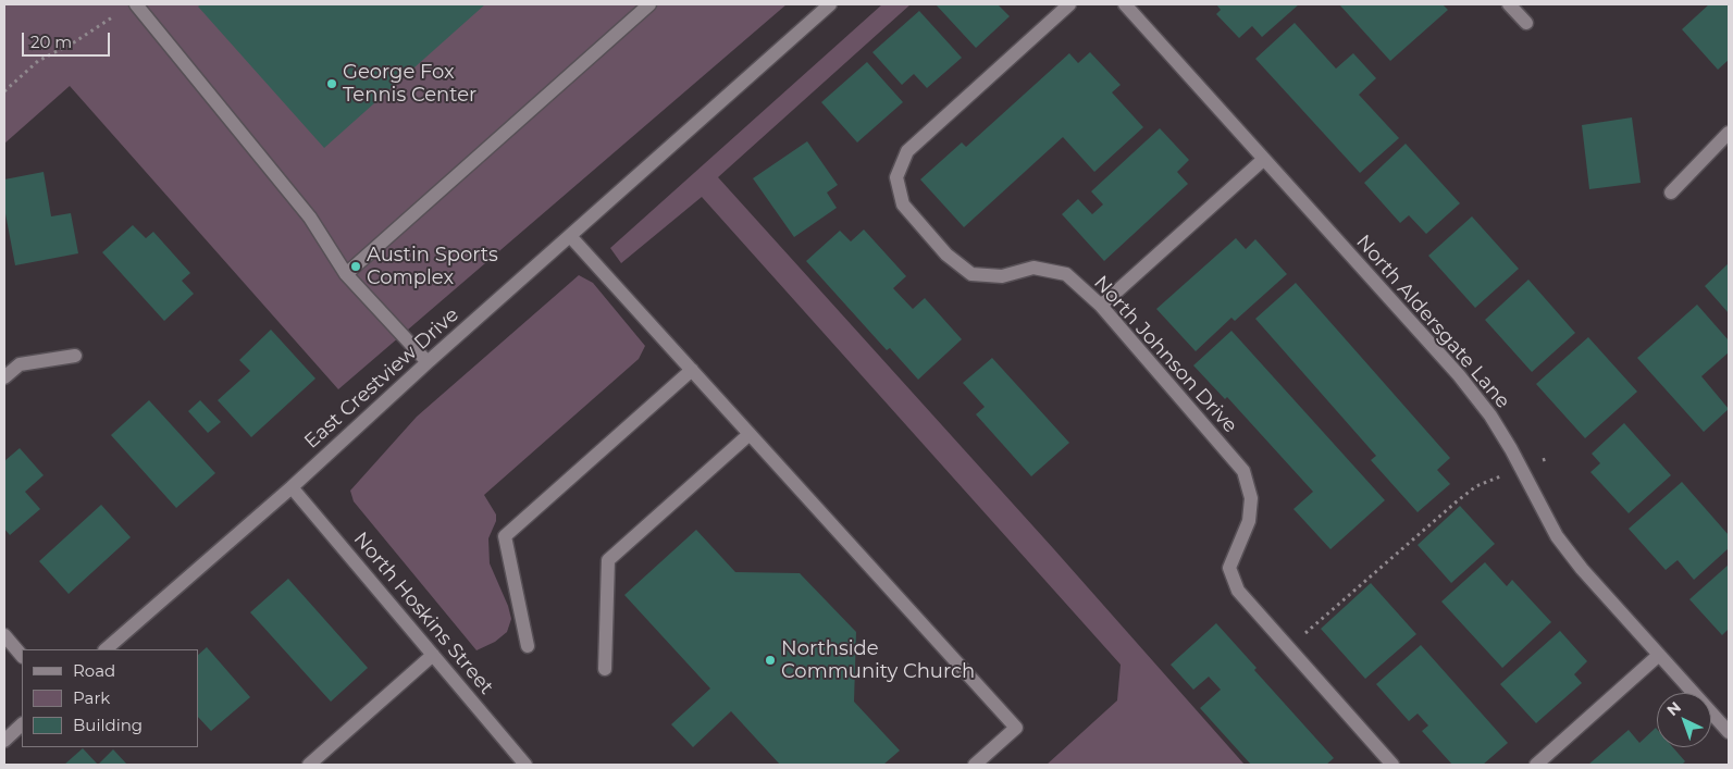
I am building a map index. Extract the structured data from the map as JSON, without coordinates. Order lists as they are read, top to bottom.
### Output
{
  "streets": {
    "street": [
      "North Aldersgate Lane",
      "North Johnson Drive",
      "East Crestview Drive",
      "North Hoskins Street"
    ]
  },
  "crossings": [
    ["East Crestview Drive", "North Hoskins Street"]
  ],
  "places": ["George Fox Tennis Center", "Austin Sports Complex", "Northside Community Church"],
  "legend": ["Road", "Park", "Building"],
  "scale_bar": "20 m",
  "north": "top left"
}
